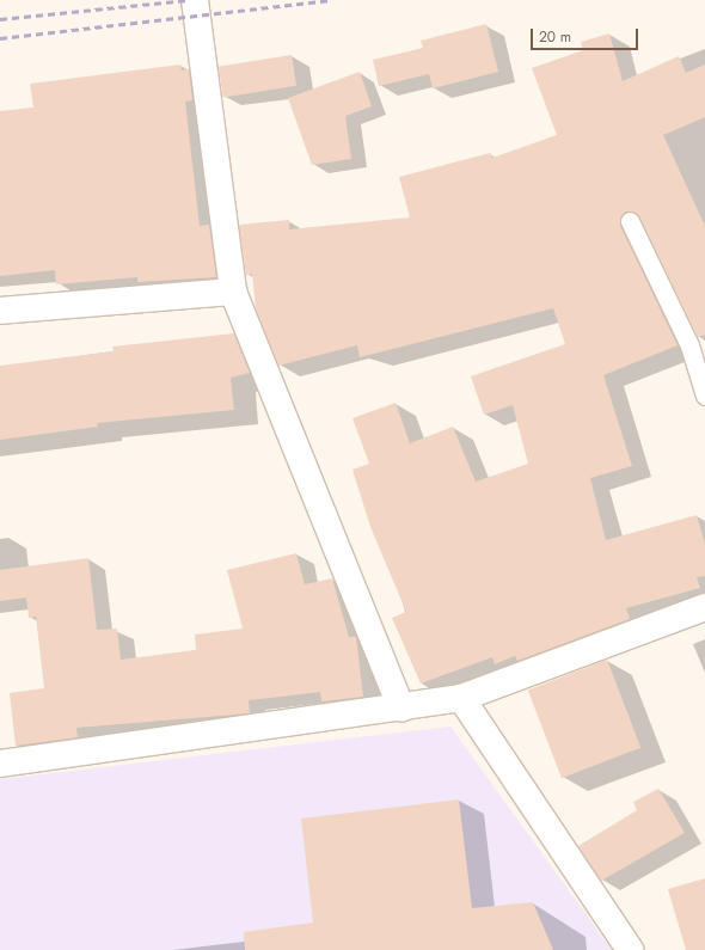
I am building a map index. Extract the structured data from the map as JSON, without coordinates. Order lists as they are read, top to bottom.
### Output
{
  "scale_bar": "20 m"
}
